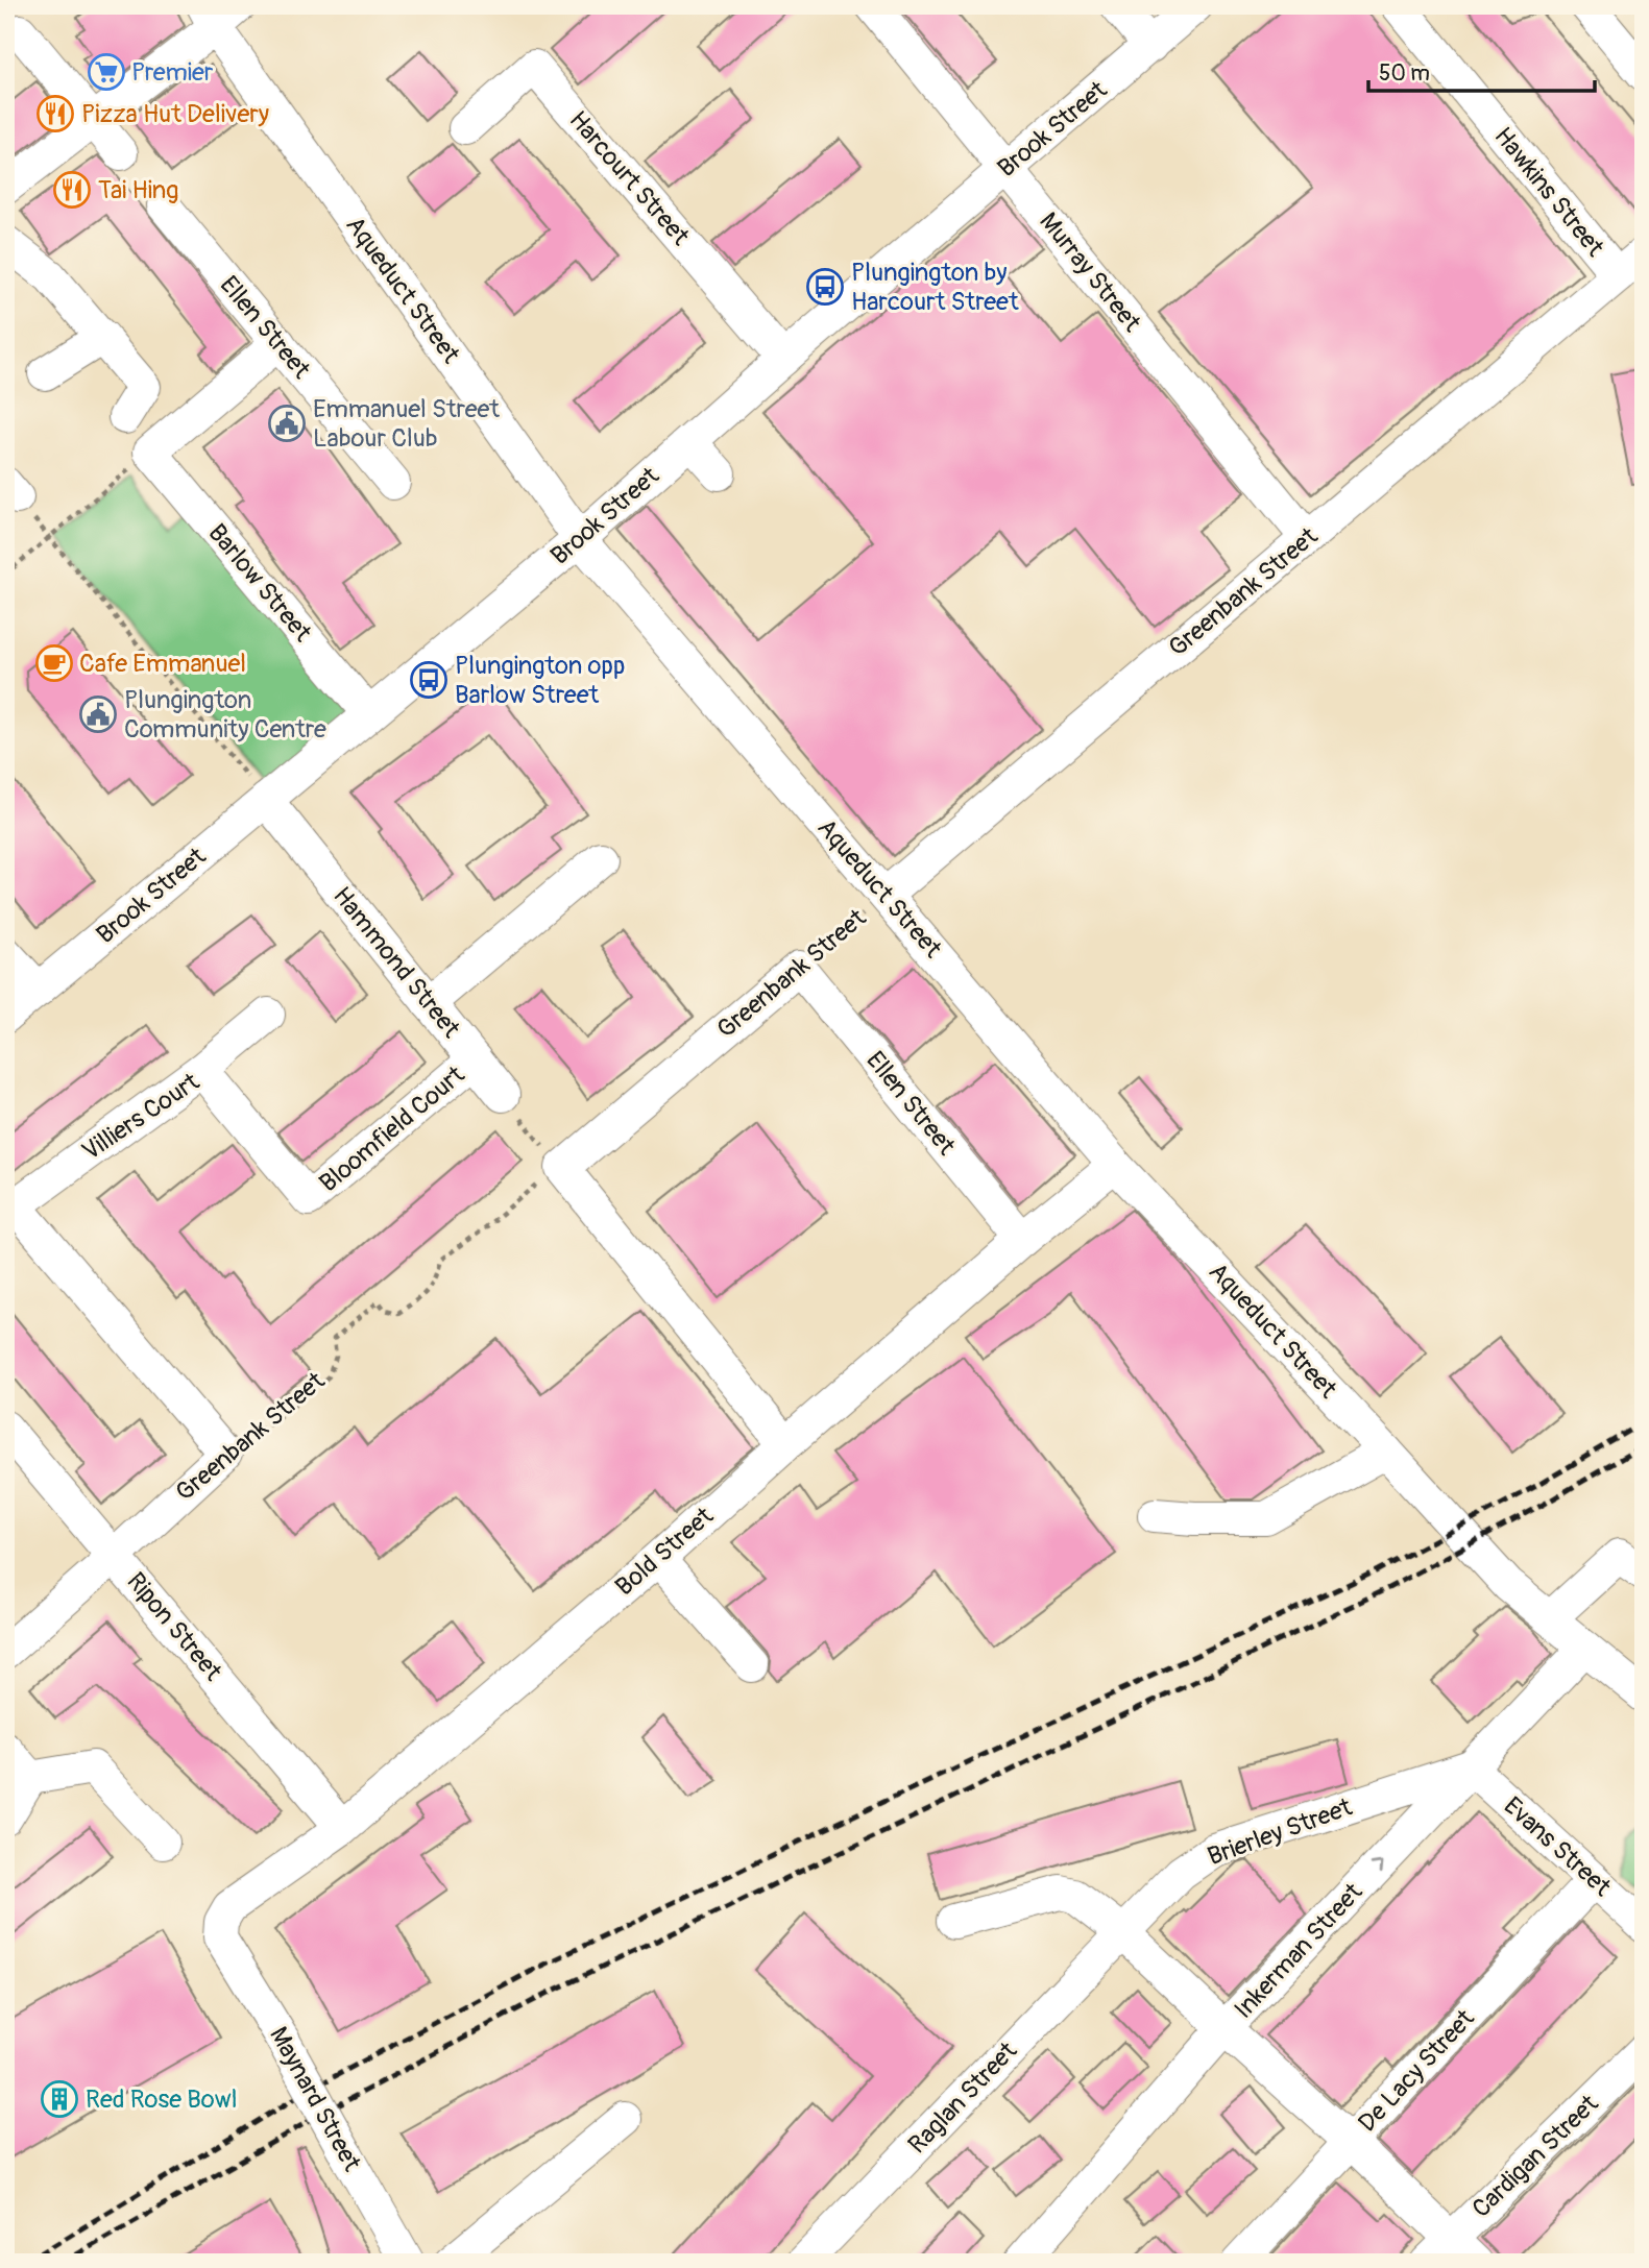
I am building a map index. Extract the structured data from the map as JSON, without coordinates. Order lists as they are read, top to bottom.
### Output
{
  "streets": {
    "street": [
      "Brook Street",
      "Harcourt Street",
      "Hawkins Street",
      "Murray Street",
      "Aqueduct Street",
      "Ellen Street",
      "Barlow Street",
      "Greenbank Street",
      "Hammond Street",
      "Villiers Court",
      "Bloomfield Court",
      "Bold Street",
      "Ripon Street",
      "Brierley Street",
      "Evans Street",
      "Inkerman Street",
      "De Lacy Street",
      "Raglan Street",
      "Maynard Street",
      "Cardigan Street"
    ]
  },
  "crossings": [
    ["Brook Street", "Harcourt Street"],
    ["Brook Street", "Murray Street"],
    ["Brook Street", "Aqueduct Street"],
    ["Brook Street", "Barlow Street"],
    ["Brook Street", "Hammond Street"],
    ["Hawkins Street", "Greenbank Street"],
    ["Murray Street", "Greenbank Street"],
    ["Aqueduct Street", "Greenbank Street"],
    ["Aqueduct Street", "Bold Street"],
    ["Aqueduct Street", "Inkerman Street"],
    ["Ellen Street", "Greenbank Street"],
    ["Ellen Street", "Bold Street"],
    ["Greenbank Street", "Villiers Court"],
    ["Greenbank Street", "Ripon Street"],
    ["Hammond Street", "Bloomfield Court"],
    ["Villiers Court", "Bloomfield Court"],
    ["Bold Street", "Ripon Street"],
    ["Bold Street", "Maynard Street"],
    ["Brierley Street", "Evans Street"],
    ["Brierley Street", "Inkerman Street"],
    ["Brierley Street", "Raglan Street"],
    ["Evans Street", "Inkerman Street"],
    ["Evans Street", "De Lacy Street"]
  ],
  "one_way": ["Inkerman Street"],
  "places": {
    "supermarket": ["Premier"],
    "restaurant": ["Pizza Hut Delivery", "Tai Hing"],
    "bus stop": ["Plungington by Harcourt Street", "Plungington opp Barlow Street"],
    "public building": ["Emmanuel Street Labour Club", "Plungington Community Centre"],
    "cafe": ["Cafe Emmanuel"],
    "building": ["Red Rose Bowl"]
  },
  "scale_bar": "50 m"
}
